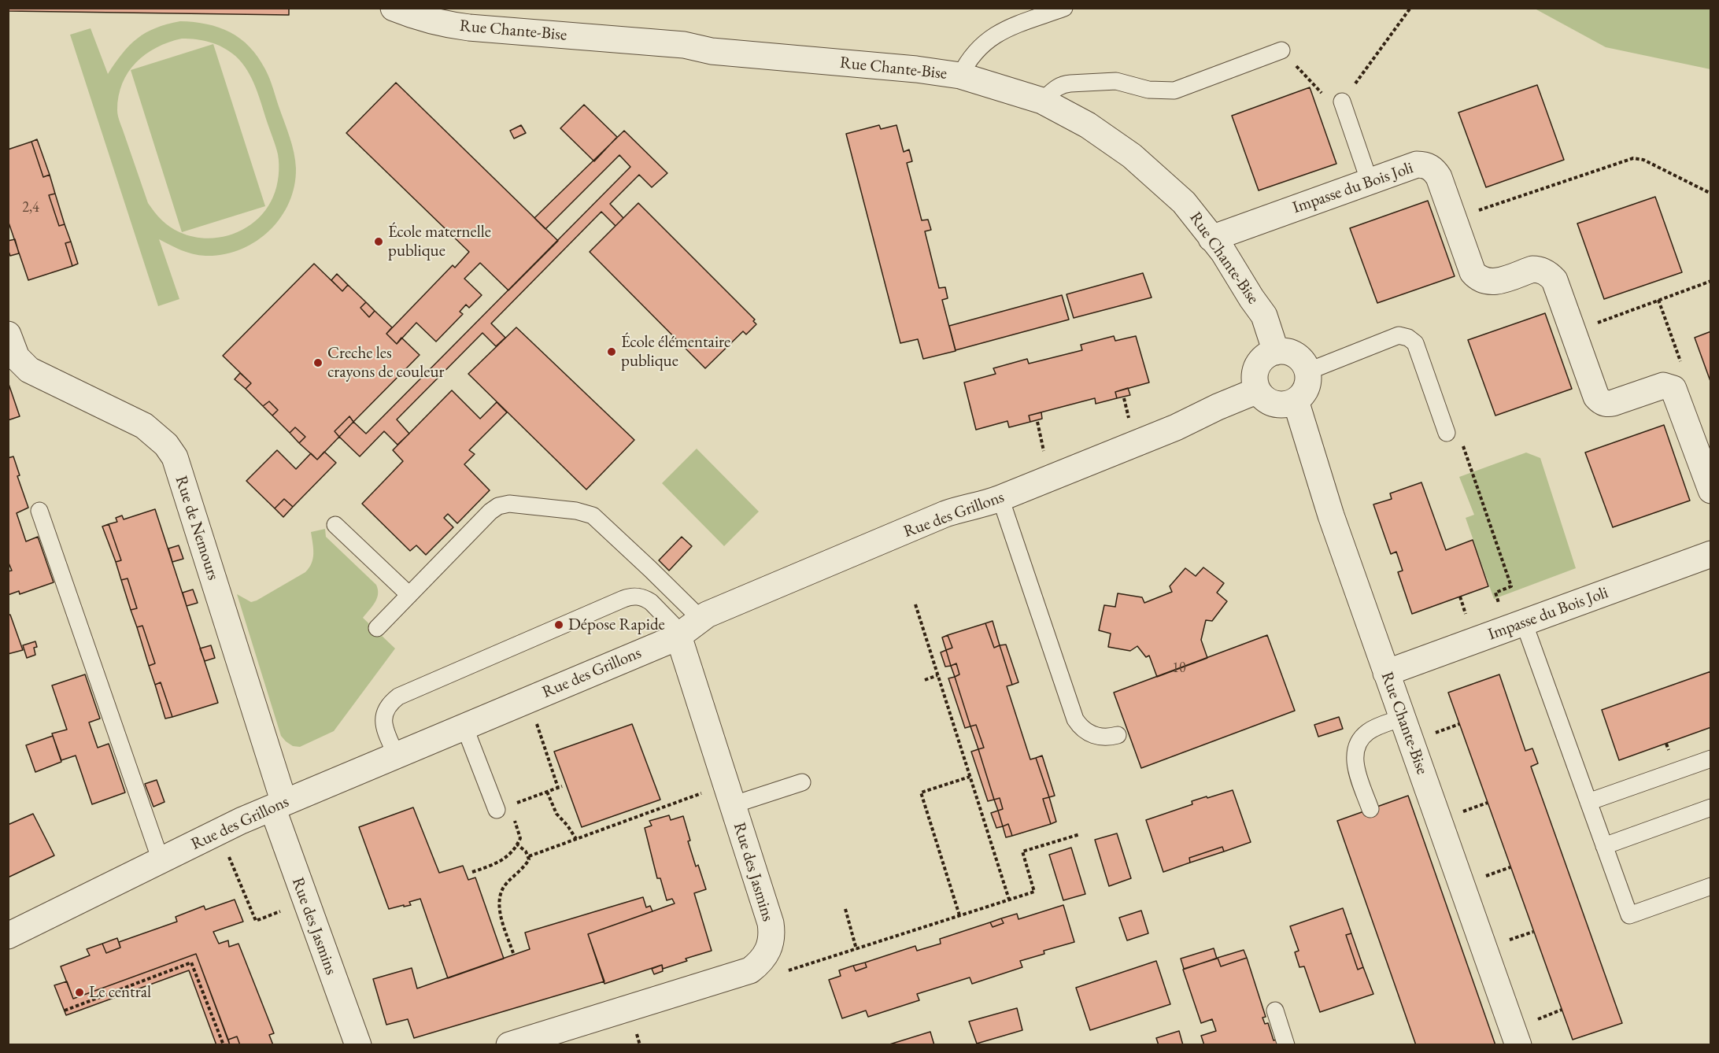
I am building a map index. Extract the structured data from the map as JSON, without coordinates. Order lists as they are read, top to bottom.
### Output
{
  "streets": {
    "street": [
      "Rue Chante-Bise",
      "Impasse du Bois Joli",
      "Rue des Grillons",
      "Rue de Nemours",
      "Rue des Jasmins"
    ]
  },
  "crossings": [
    ["Rue Chante-Bise", "Impasse du Bois Joli"],
    ["Rue Chante-Bise", "Rue des Grillons"],
    ["Rue des Grillons", "Rue de Nemours"],
    ["Rue des Grillons", "Rue des Jasmins"],
    ["Rue de Nemours", "Rue des Jasmins"]
  ],
  "places": [
    "École maternelle publique",
    "École élémentaire publique",
    "Creche les crayons de couleur",
    "Dépose Rapide",
    "Le central"
  ],
  "house_numbers": ["2,4", "10"]
}
